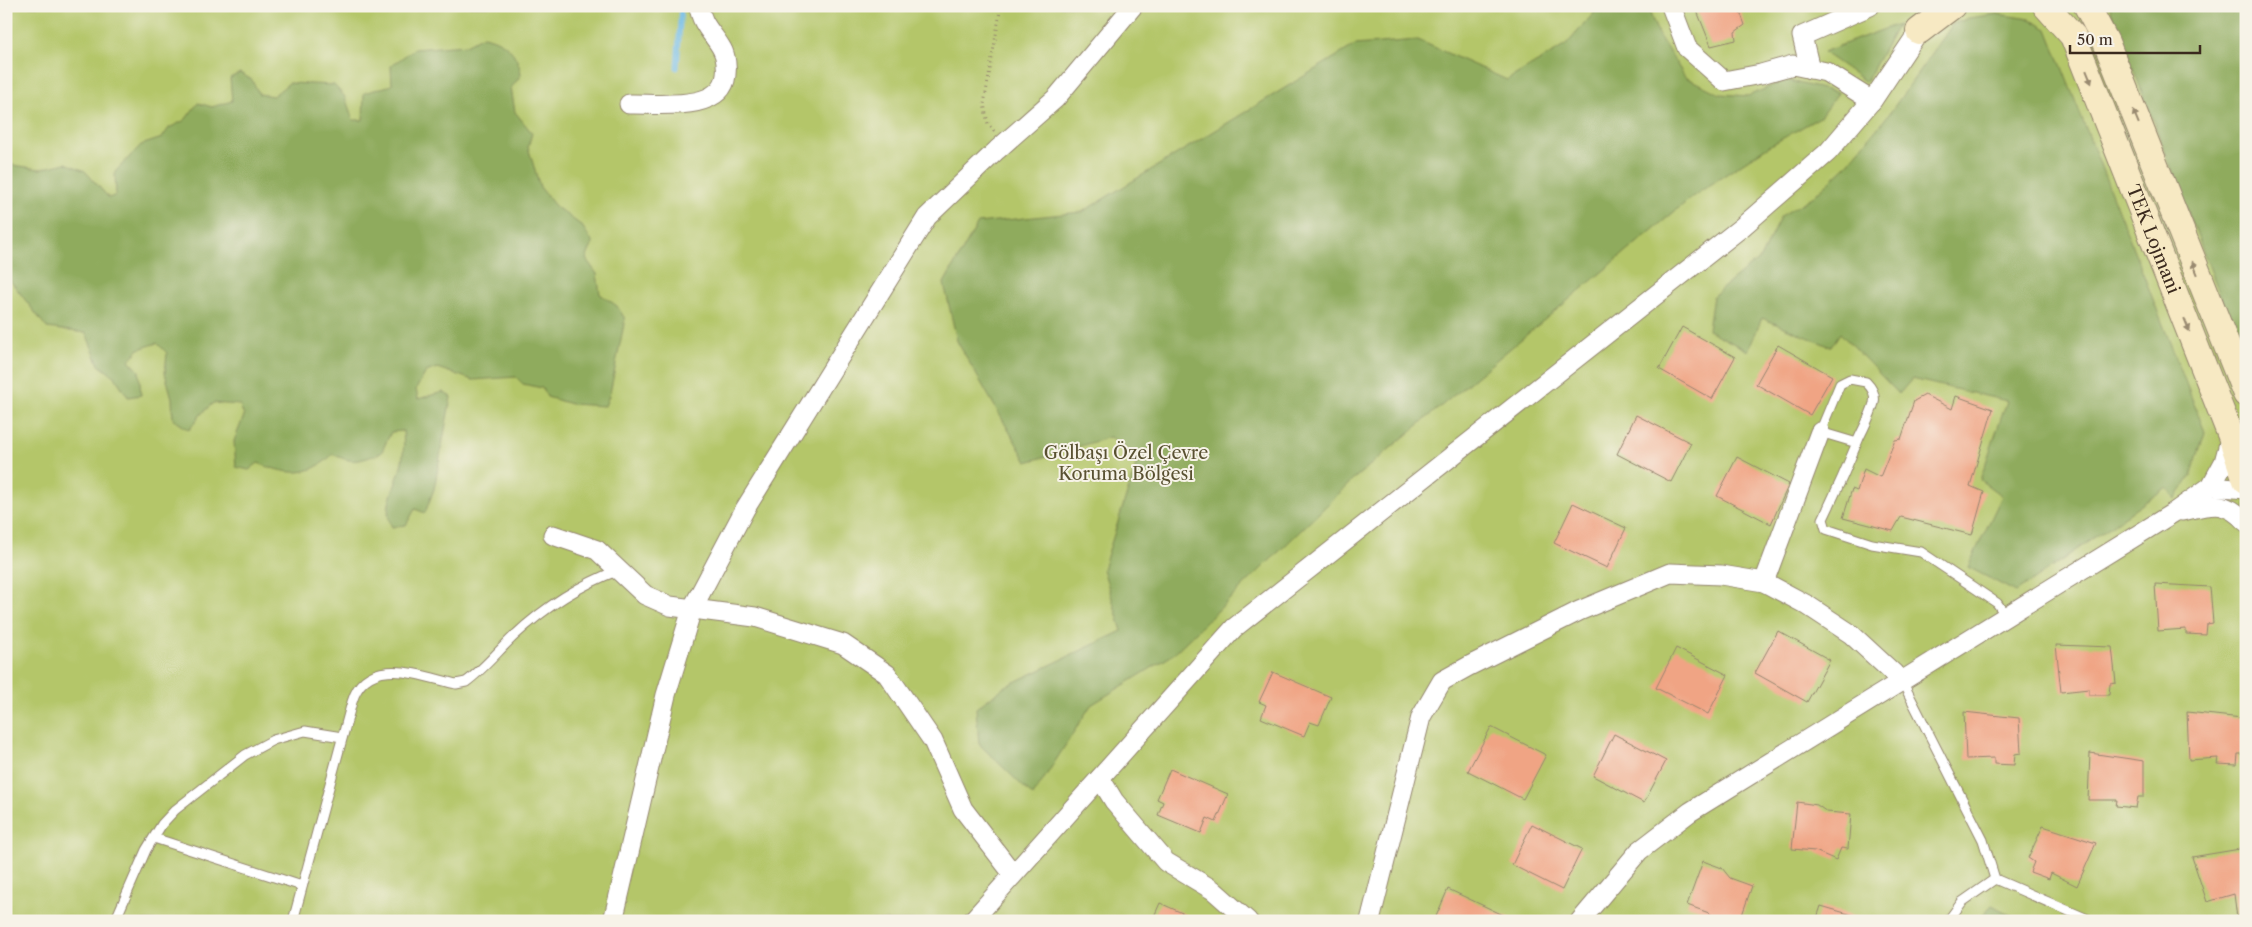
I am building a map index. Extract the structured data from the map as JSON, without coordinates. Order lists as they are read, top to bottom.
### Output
{
  "streets": {
    "street": ["TEK Lojmani"]
  },
  "parks": ["Gölbaşı Özel Çevre Koruma Bölgesi"],
  "scale_bar": "50 m"
}
